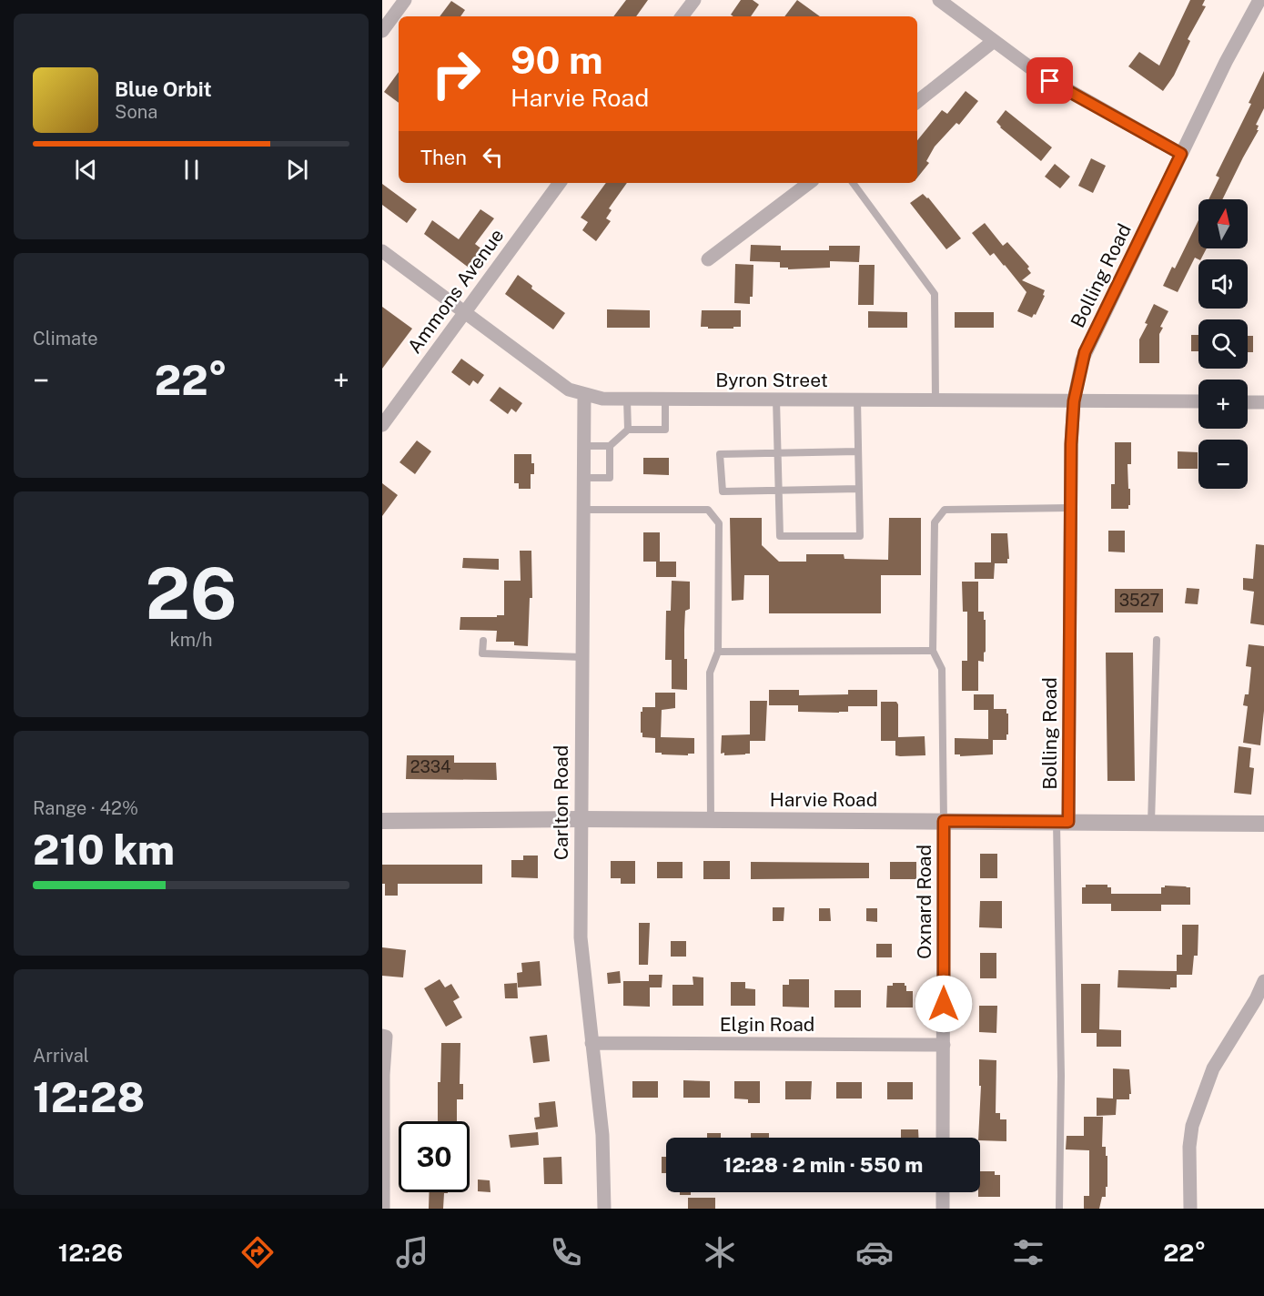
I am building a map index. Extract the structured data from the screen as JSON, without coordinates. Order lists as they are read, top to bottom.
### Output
{
  "streets": {
    "street": [
      "Bolling Road",
      "Ammons Avenue",
      "Byron Street",
      "Harvie Road",
      "Carlton Road",
      "Oxnard Road",
      "Elgin Road"
    ]
  },
  "crossings": [
    ["Bolling Road", "Byron Street"],
    ["Bolling Road", "Harvie Road"],
    ["Ammons Avenue", "Byron Street"],
    ["Byron Street", "Carlton Road"],
    ["Harvie Road", "Carlton Road"],
    ["Harvie Road", "Oxnard Road"],
    ["Carlton Road", "Elgin Road"],
    ["Oxnard Road", "Elgin Road"]
  ],
  "house_numbers": ["3527", "2334"],
  "north": "top",
  "page": {
    "turn": ["90 m", "Harvie Road"],
    "song": ["Blue Orbit", "Sona"],
    "then": "Then",
    "map_buttons": ["+", "−"],
    "tile": [
      "Climate",
      ["26", "km/h"],
      ["Range · 42%", "210 km"],
      ["Arrival", "12:28"]
    ],
    "heat": ["−", "22°", "+"],
    "limit": "30",
    "trip": "12:28 · 2 min · 550 m",
    "tabs": ["12:26", "22°"]
  }
}
